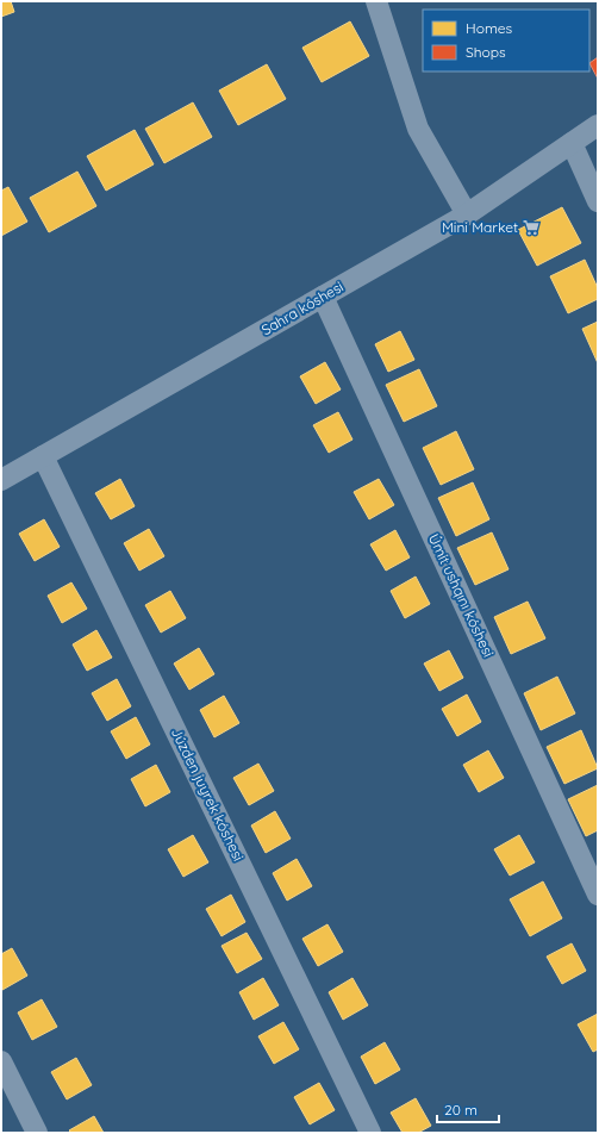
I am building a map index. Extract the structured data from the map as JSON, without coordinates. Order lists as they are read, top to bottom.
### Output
{
  "streets": {
    "street": ["Sahra kóshesi", "Úmit ushqını kóshesi", "Júzden juyrek kóshesi"]
  },
  "crossings": [
    ["Sahra kóshesi", "Úmit ushqını kóshesi"],
    ["Sahra kóshesi", "Júzden juyrek kóshesi"]
  ],
  "places": {
    "supermarket": ["Mini Market"]
  },
  "legend": ["Homes", "Shops"],
  "scale_bar": "20 m"
}
